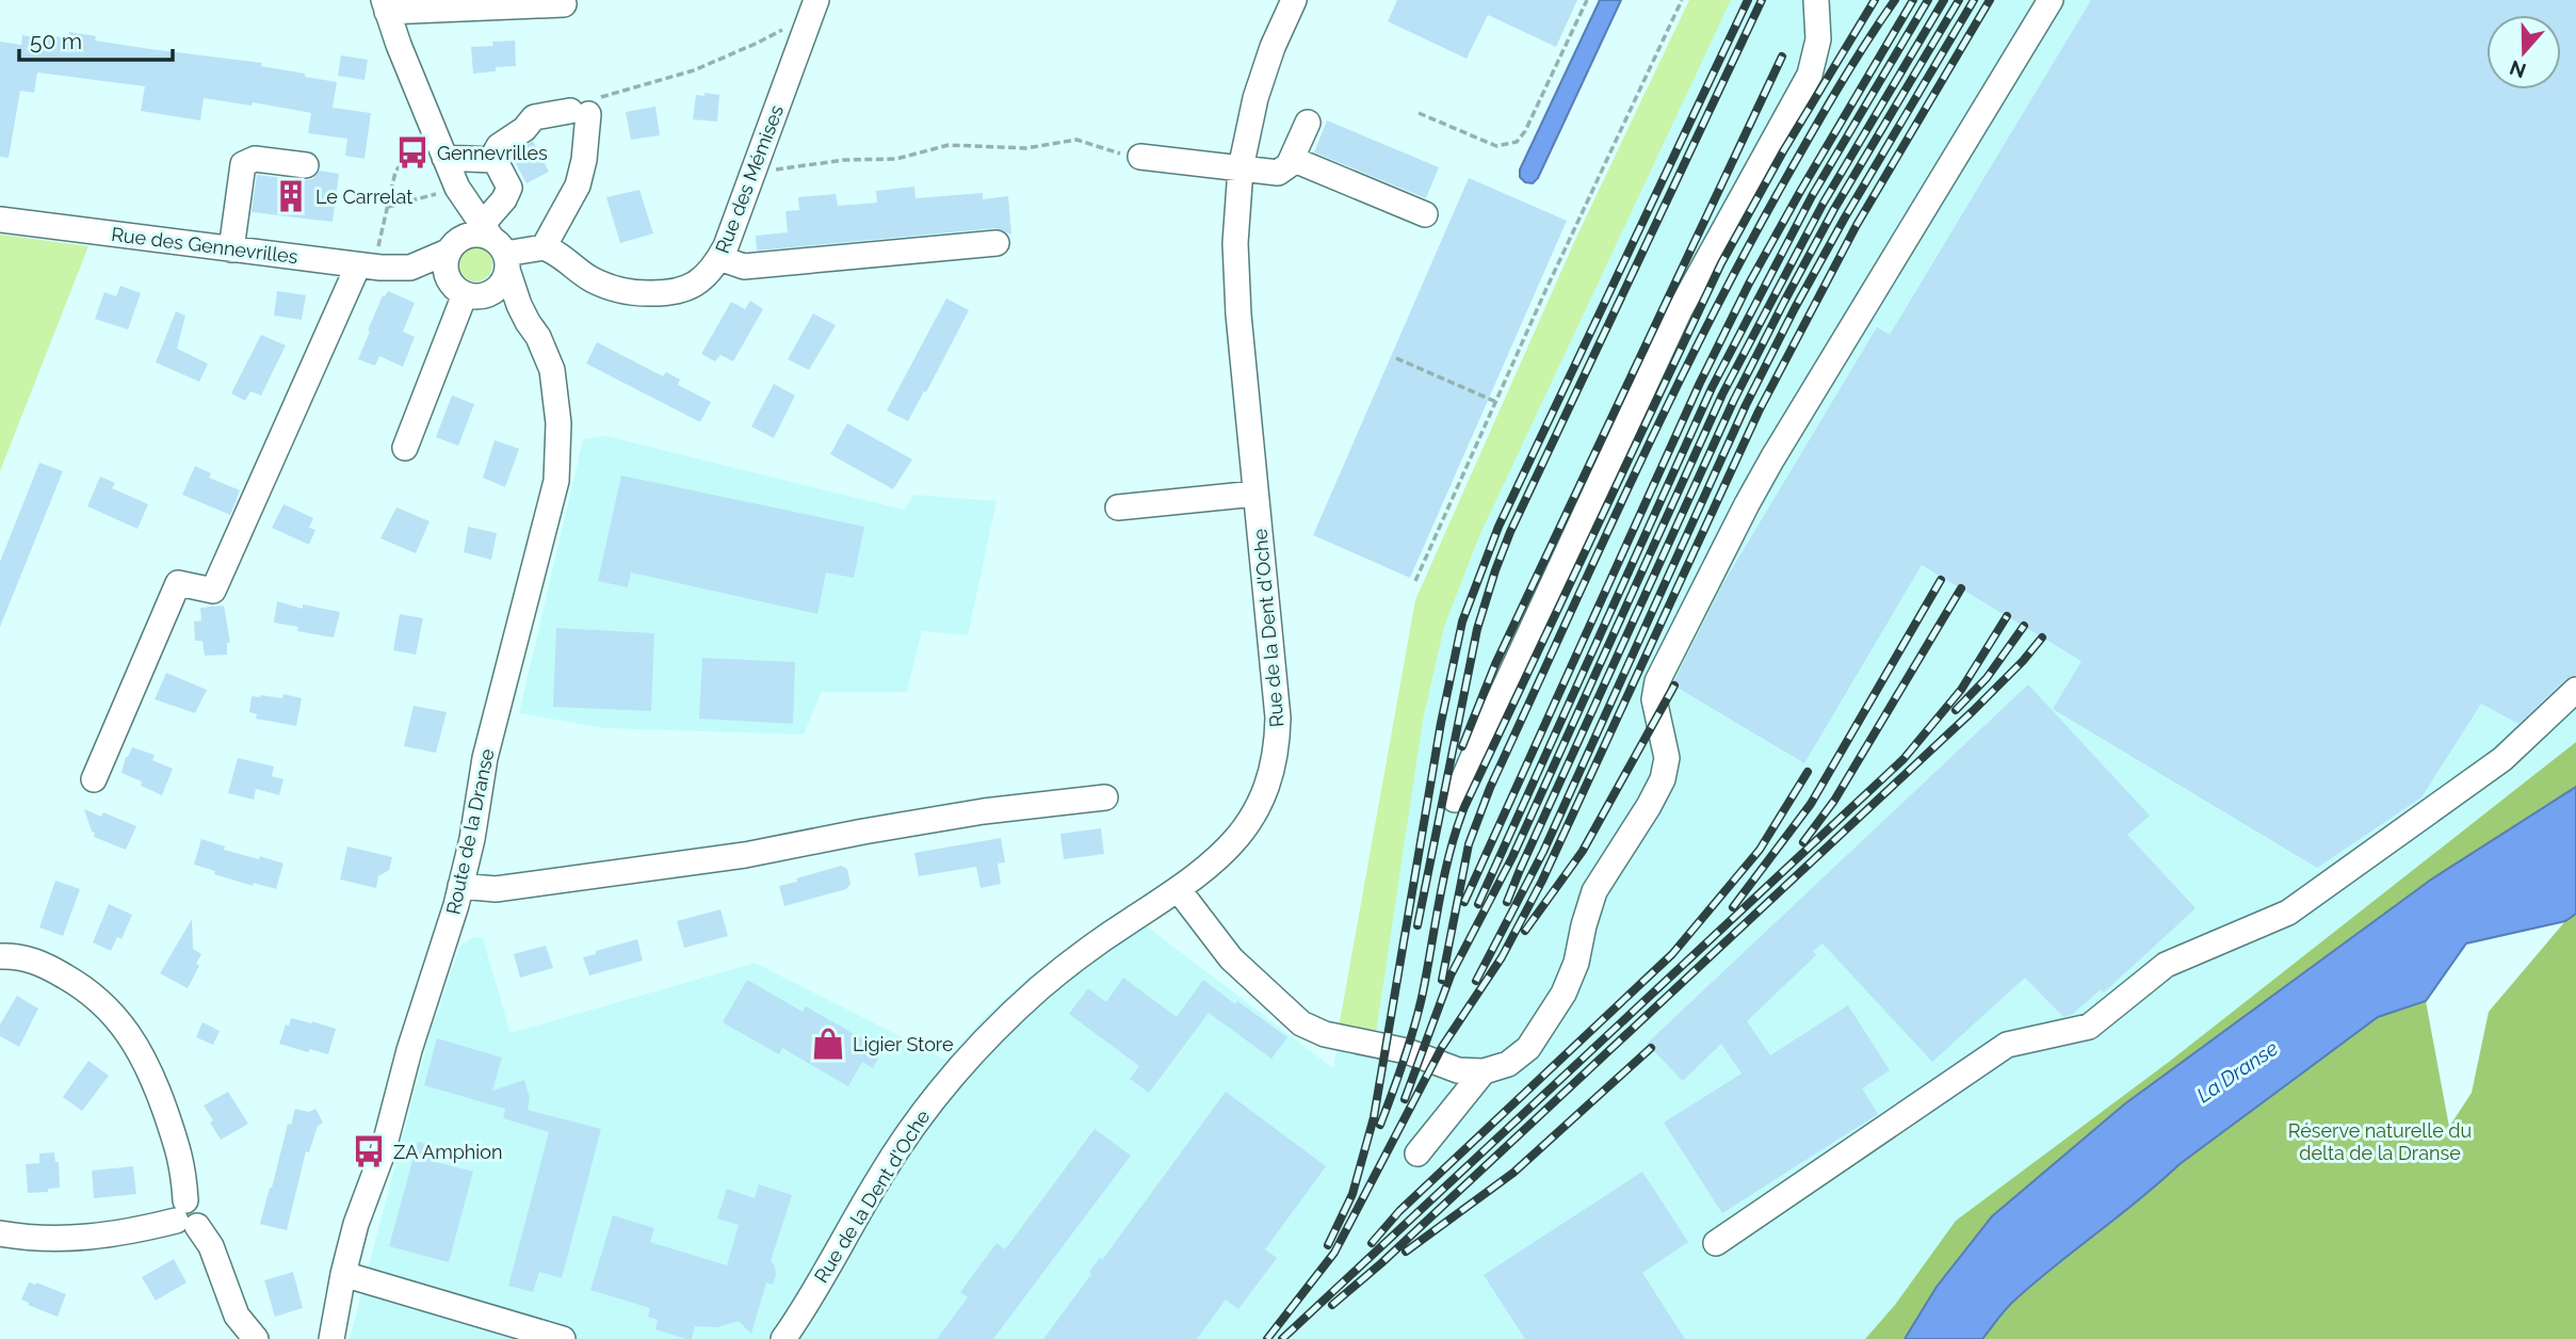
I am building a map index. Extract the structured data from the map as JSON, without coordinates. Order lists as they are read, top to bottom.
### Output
{
  "streets": {
    "street": [
      "Rue des Mémises",
      "Rue des Gennevrilles",
      "Rue de la Dent d'Oche",
      "Route de la Dranse"
    ]
  },
  "crossings": [
    ["Rue des Gennevrilles", "Route de la Dranse"]
  ],
  "water": ["La Dranse"],
  "parks": ["Réserve naturelle du delta de la Dranse"],
  "places": {
    "bus stop": ["Gennevrilles", "ZA Amphion"],
    "building": ["Le Carrelat"],
    "shop": ["Ligier Store"]
  },
  "scale_bar": "50 m",
  "north": "bottom"
}
